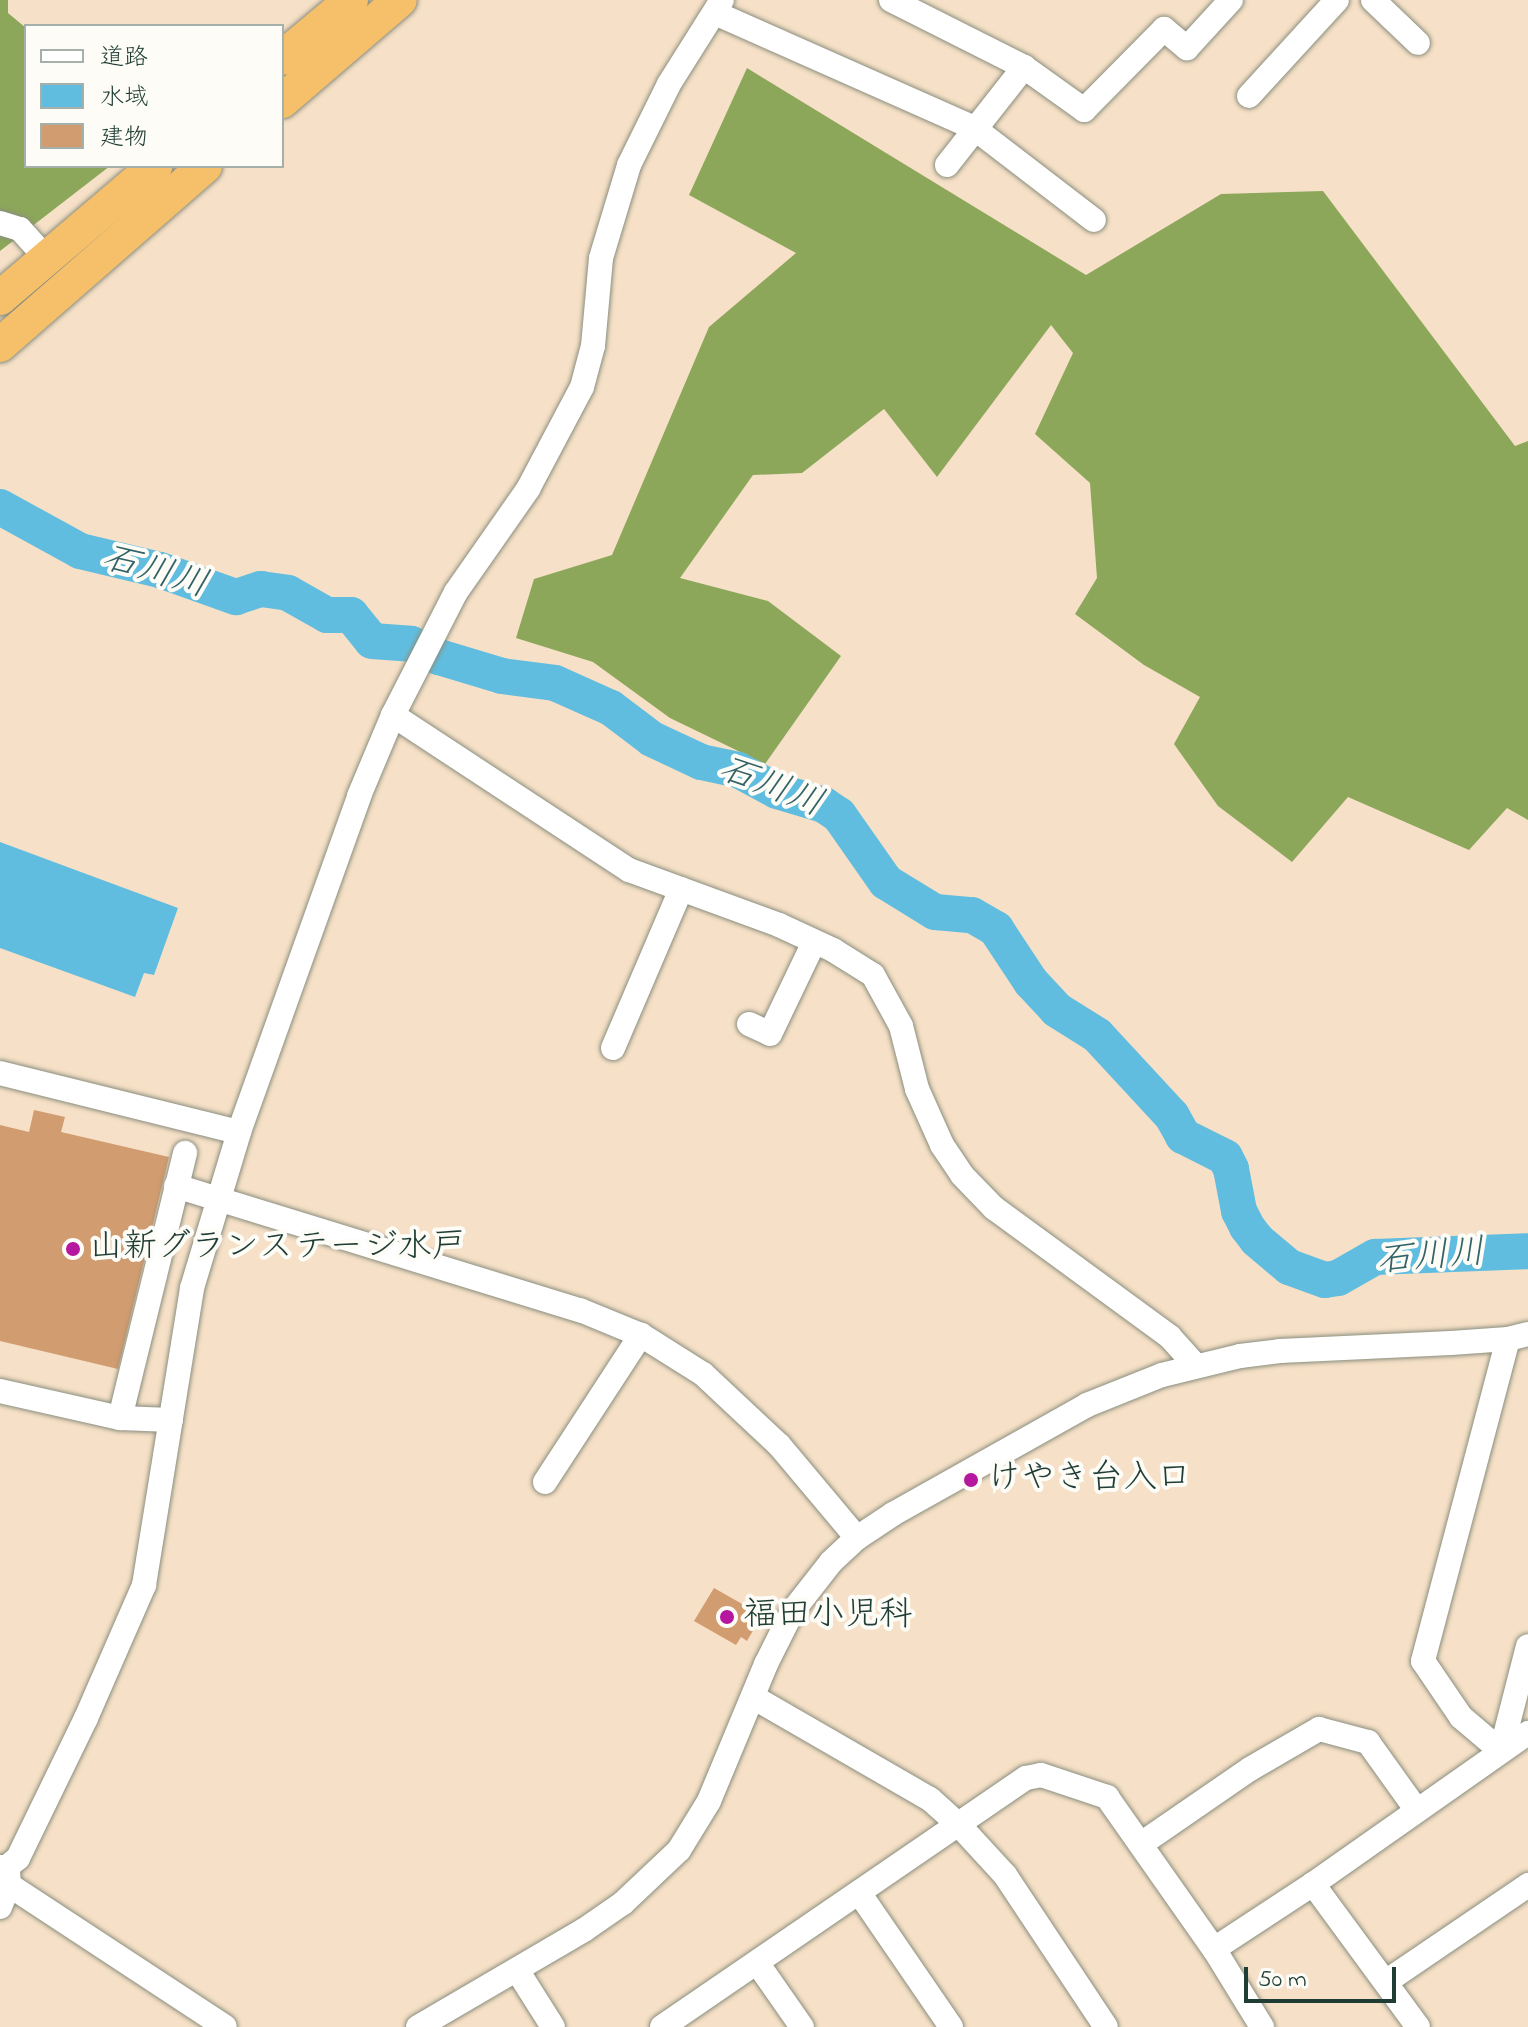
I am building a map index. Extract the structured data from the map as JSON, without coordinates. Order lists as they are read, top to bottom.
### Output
{
  "water": ["石川川"],
  "places": ["山新グランステージ水戸", "けやき台入口", "福田小児科"],
  "legend": ["道路", "水域", "建物"],
  "scale_bar": "50 m"
}
